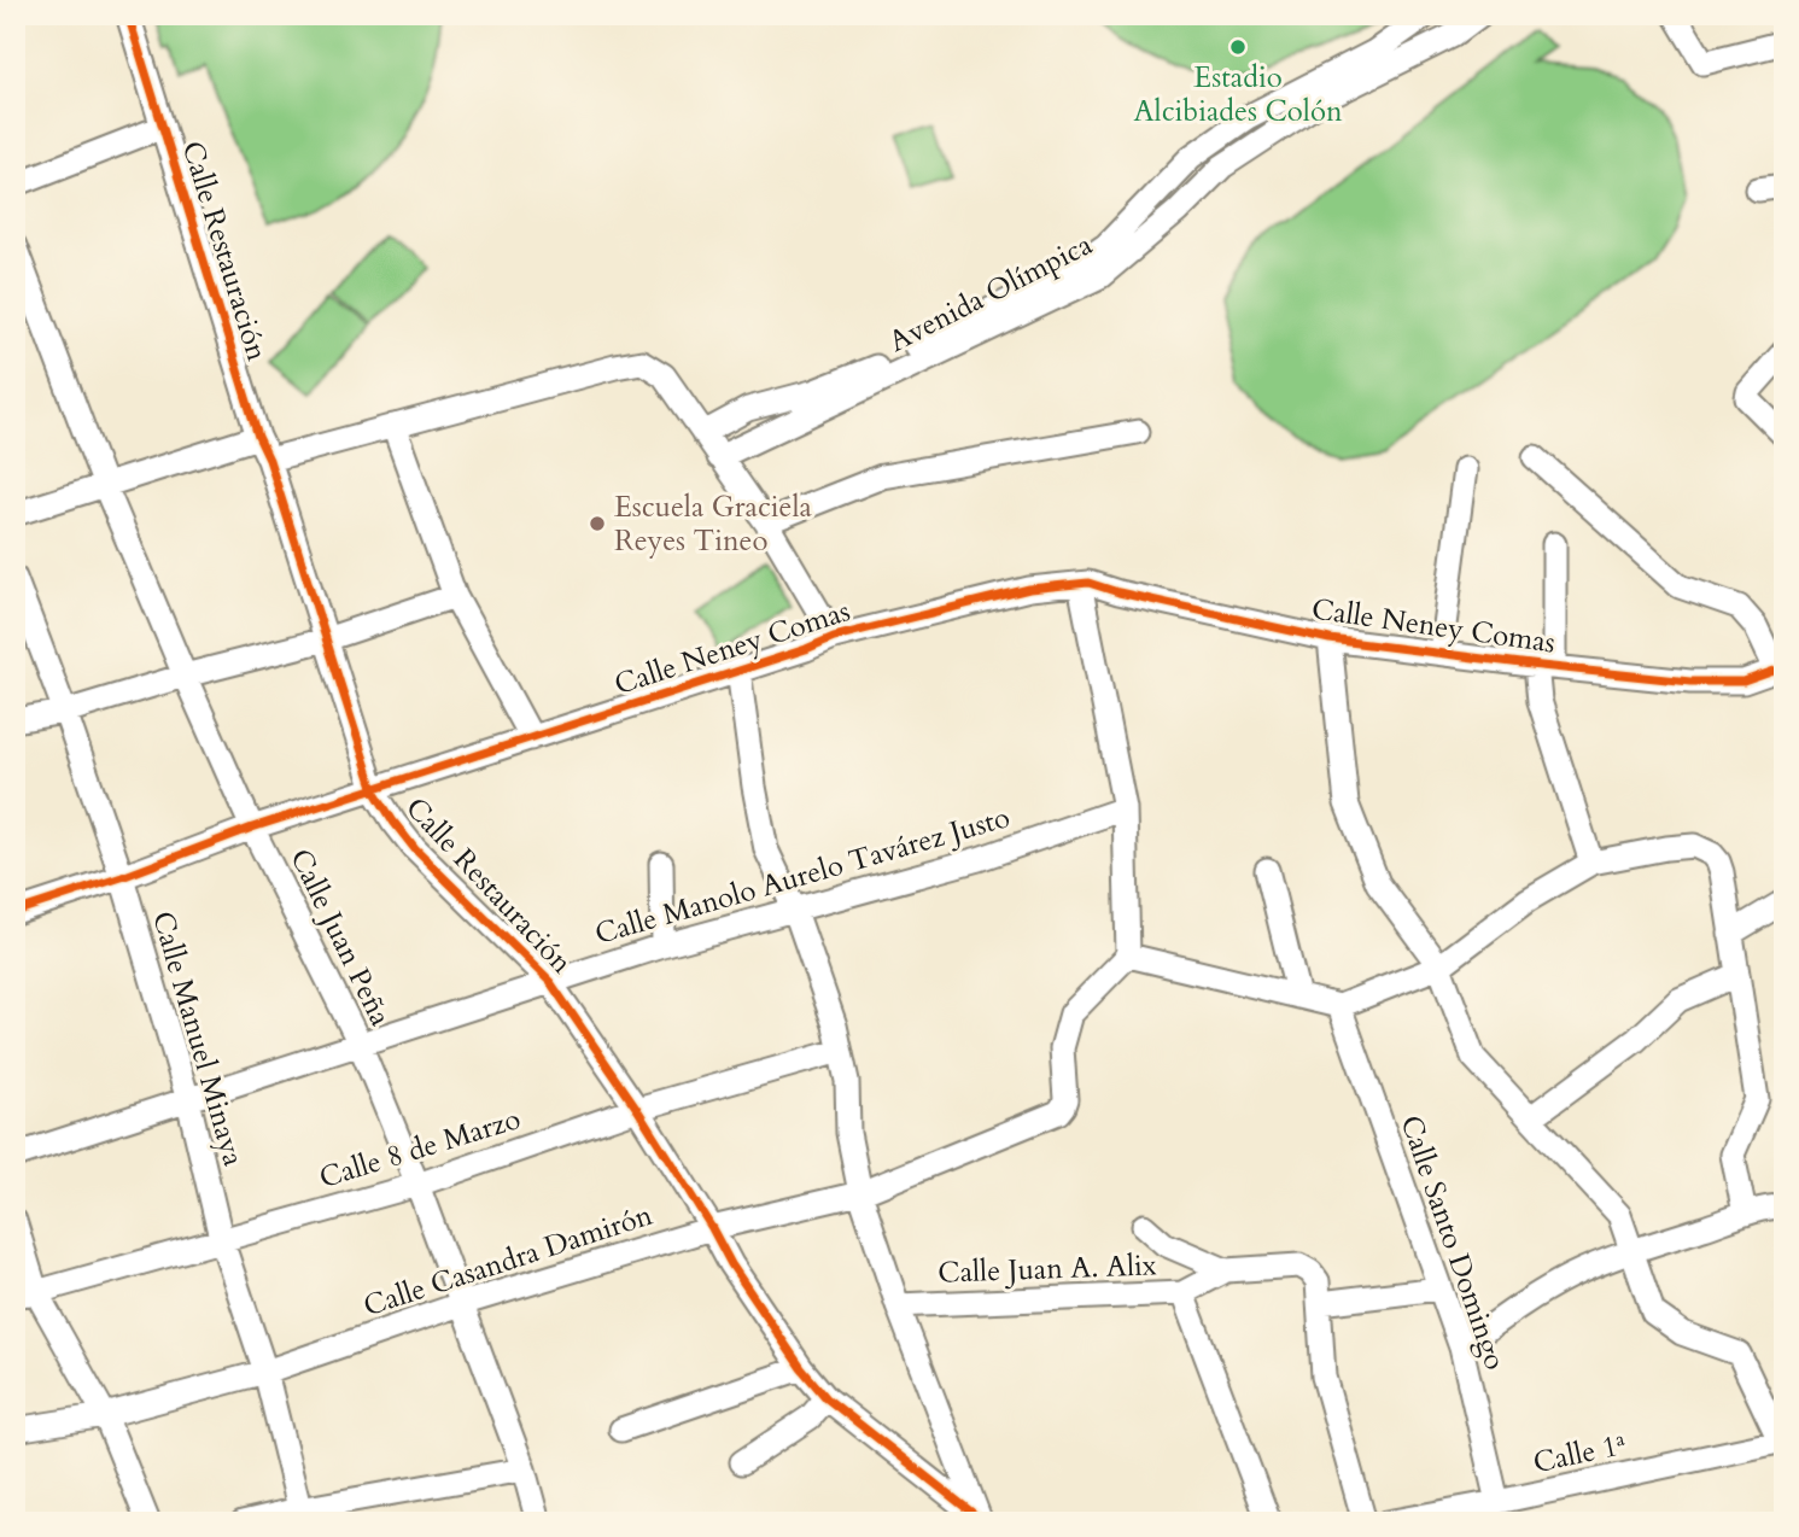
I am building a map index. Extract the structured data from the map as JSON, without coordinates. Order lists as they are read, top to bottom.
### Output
{
  "streets": {
    "street": [
      "Calle Restauración",
      "Avenida Olímpica",
      "Calle Neney Comas",
      "Calle Manolo Aurelo Tavárez Justo",
      "Calle Juan Peña",
      "Calle Manuel Minaya",
      "Calle 8 de Marzo",
      "Calle Santo Domingo",
      "Calle Casandra Damirón",
      "Calle Juan A. Alix",
      "Calle 1ª"
    ]
  },
  "crossings": [
    ["Calle Restauración", "Calle Neney Comas"],
    ["Calle Restauración", "Calle Manolo Aurelo Tavárez Justo"],
    ["Calle Restauración", "Calle 8 de Marzo"],
    ["Calle Restauración", "Calle Casandra Damirón"],
    ["Calle Neney Comas", "Calle Juan Peña"],
    ["Calle Neney Comas", "Calle Manuel Minaya"],
    ["Calle Manolo Aurelo Tavárez Justo", "Calle Juan Peña"],
    ["Calle Manolo Aurelo Tavárez Justo", "Calle Manuel Minaya"],
    ["Calle Juan Peña", "Calle 8 de Marzo"],
    ["Calle Juan Peña", "Calle Casandra Damirón"],
    ["Calle Manuel Minaya", "Calle 8 de Marzo"],
    ["Calle Manuel Minaya", "Calle Casandra Damirón"],
    ["Calle Santo Domingo", "Calle 1ª"]
  ],
  "places": ["Estadio Alcibiades Colón", "Escuela Graciela Reyes Tineo"]
}
